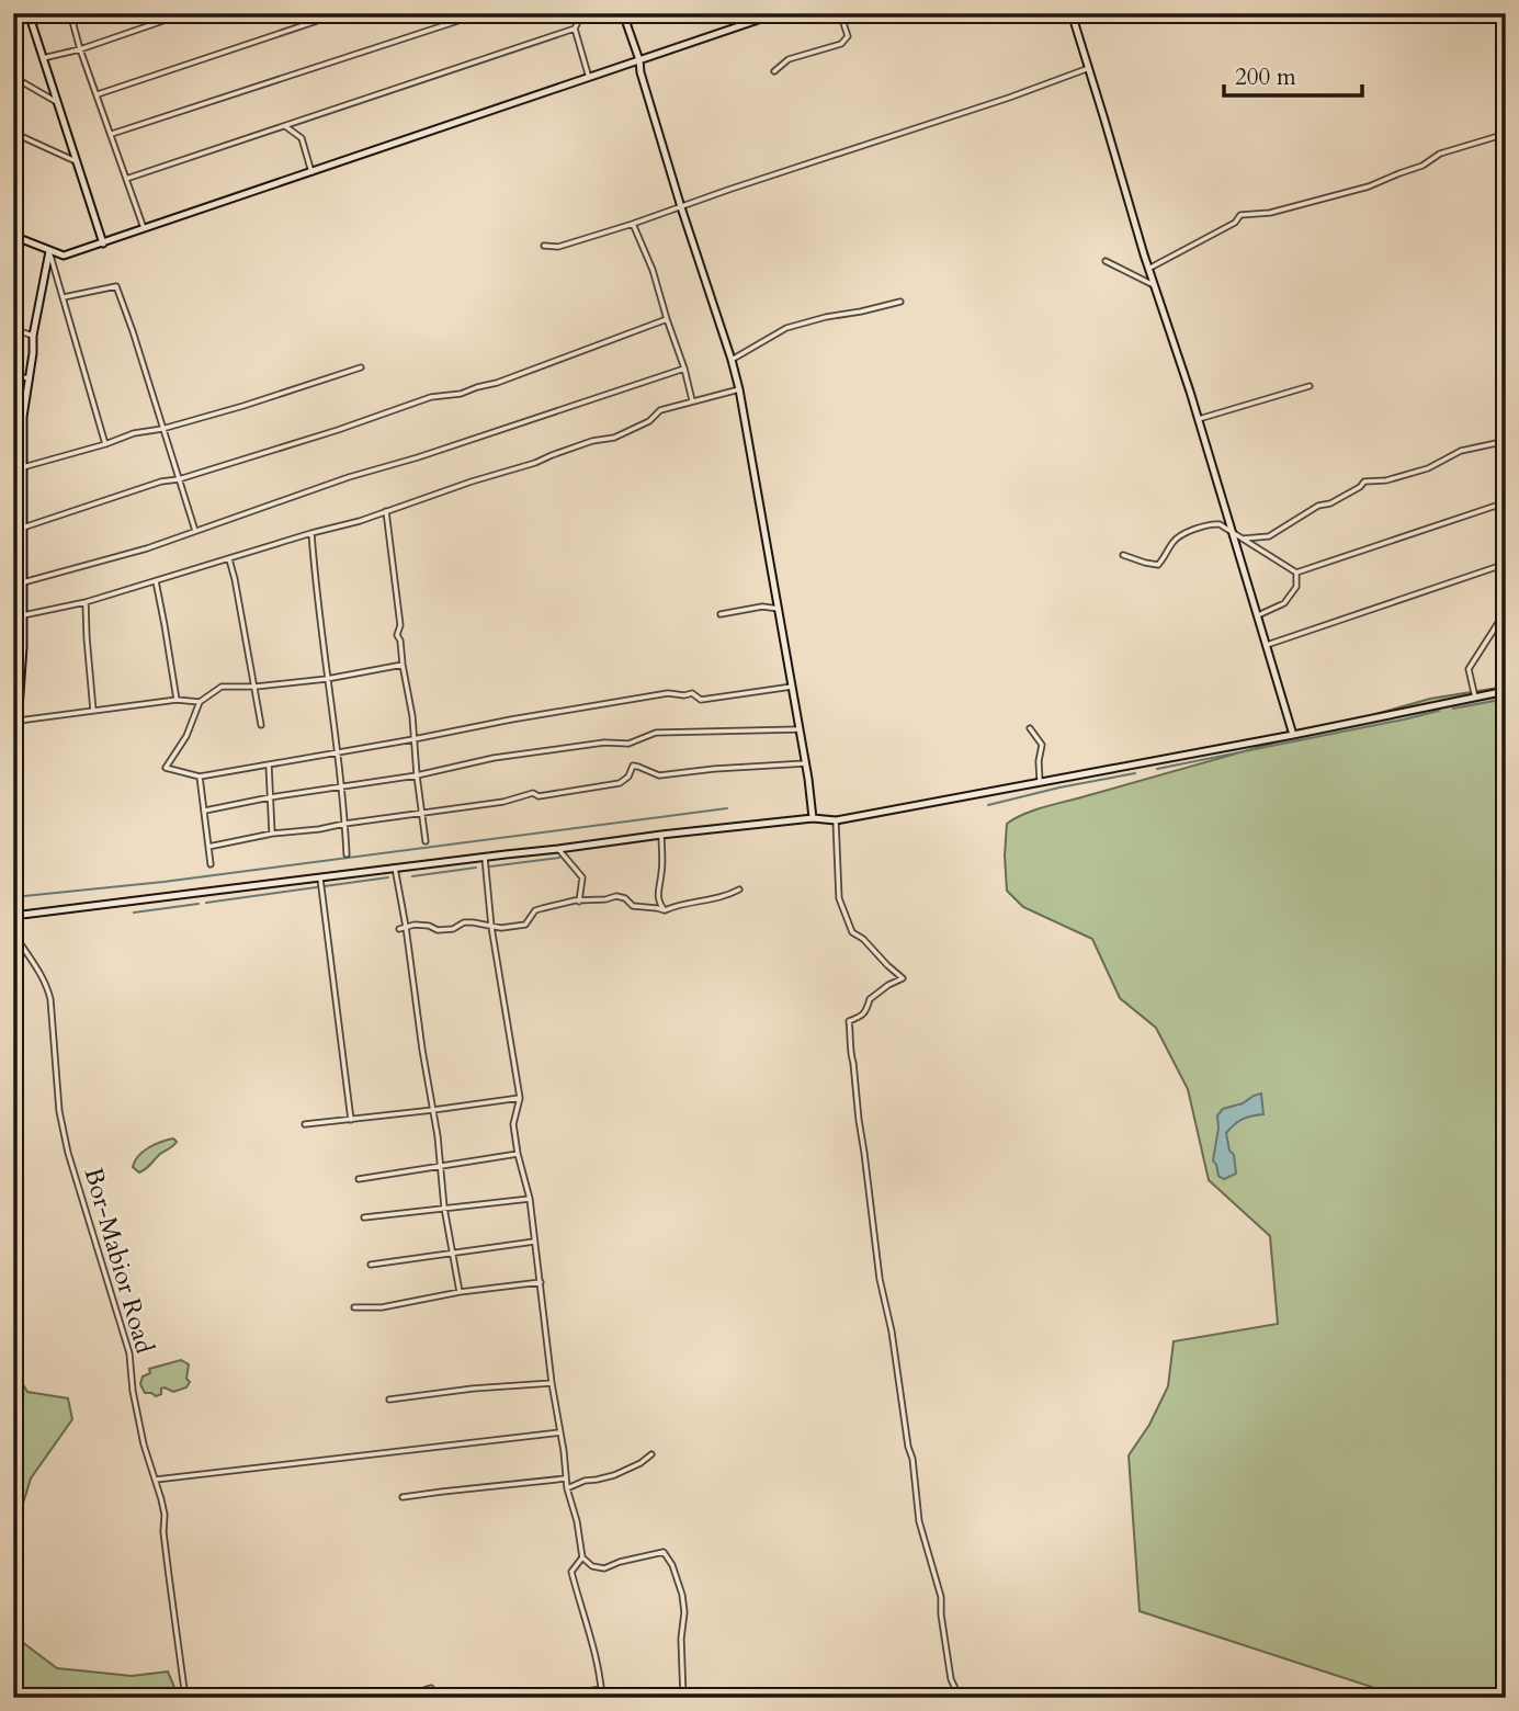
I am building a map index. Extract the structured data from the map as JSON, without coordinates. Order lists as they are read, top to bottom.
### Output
{
  "streets": {
    "street": ["Bor-Mabior Road"]
  },
  "scale_bar": "200 m"
}
